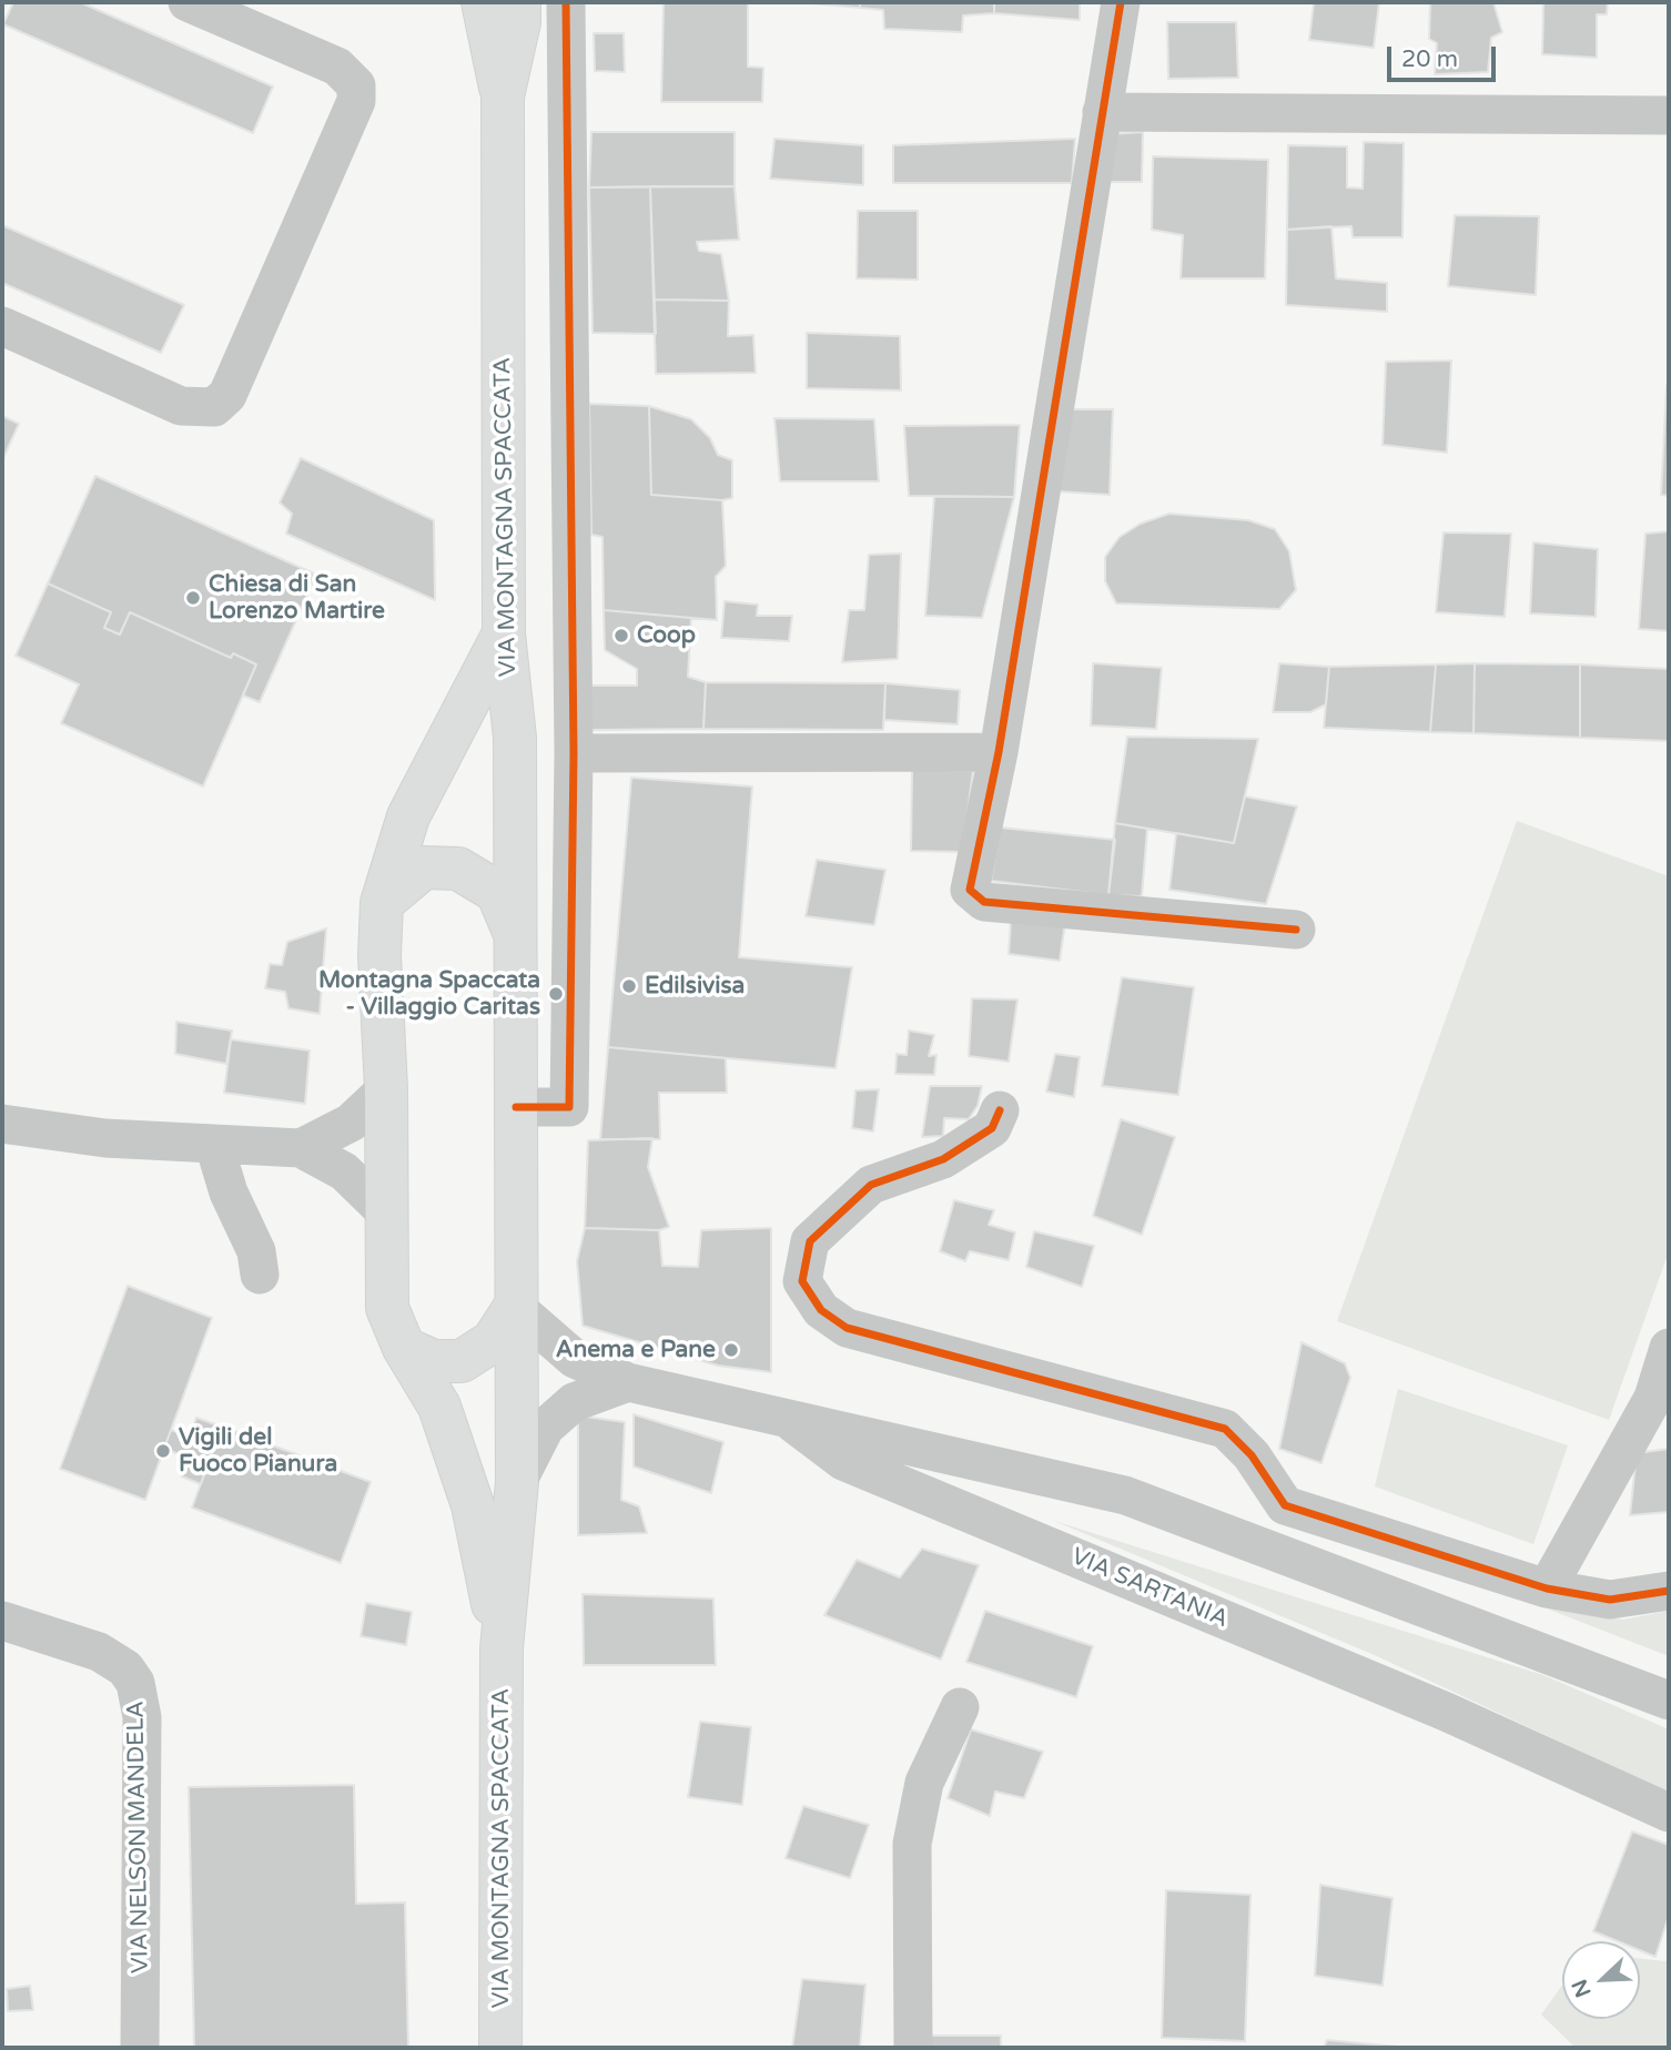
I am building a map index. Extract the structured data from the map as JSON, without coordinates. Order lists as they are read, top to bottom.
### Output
{
  "streets": {
    "main road": ["VIA MONTAGNA SPACCATA"],
    "street": ["VIA SARTANIA", "VIA NELSON MANDELA"]
  },
  "crossings": [
    ["VIA MONTAGNA SPACCATA", "VIA SARTANIA"]
  ],
  "places": [
    "Chiesa di San Lorenzo Martire",
    "Coop",
    "Edilsivisa",
    "Montagna Spaccata - Villaggio Caritas",
    "Anema e Pane",
    "Vigili del Fuoco Pianura"
  ],
  "scale_bar": "20 m",
  "north": "bottom left"
}
